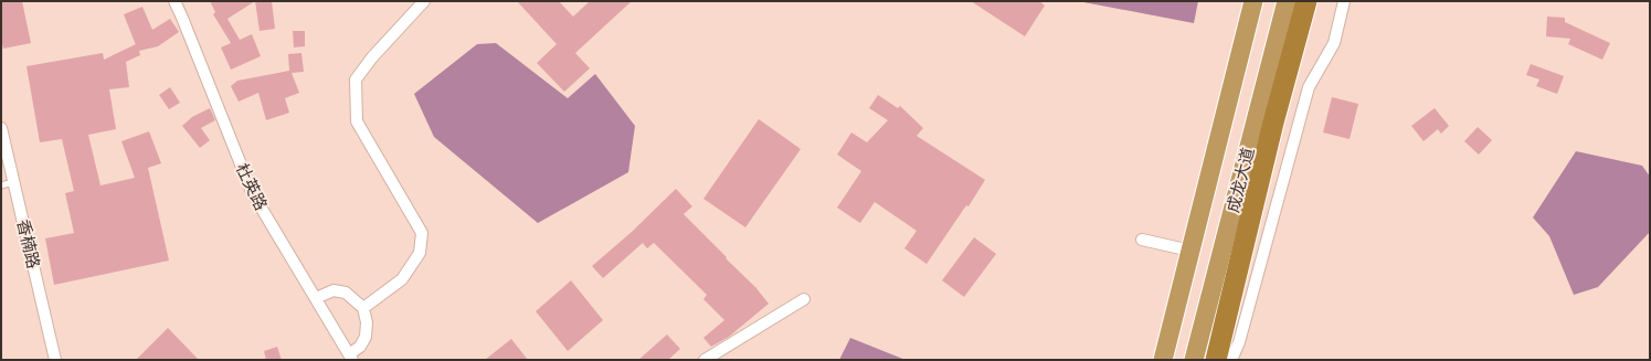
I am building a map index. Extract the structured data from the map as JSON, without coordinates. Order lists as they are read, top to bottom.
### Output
{
  "streets": {
    "highway": ["成龙大道"],
    "street": ["杜英路", "香楠路"]
  }
}
